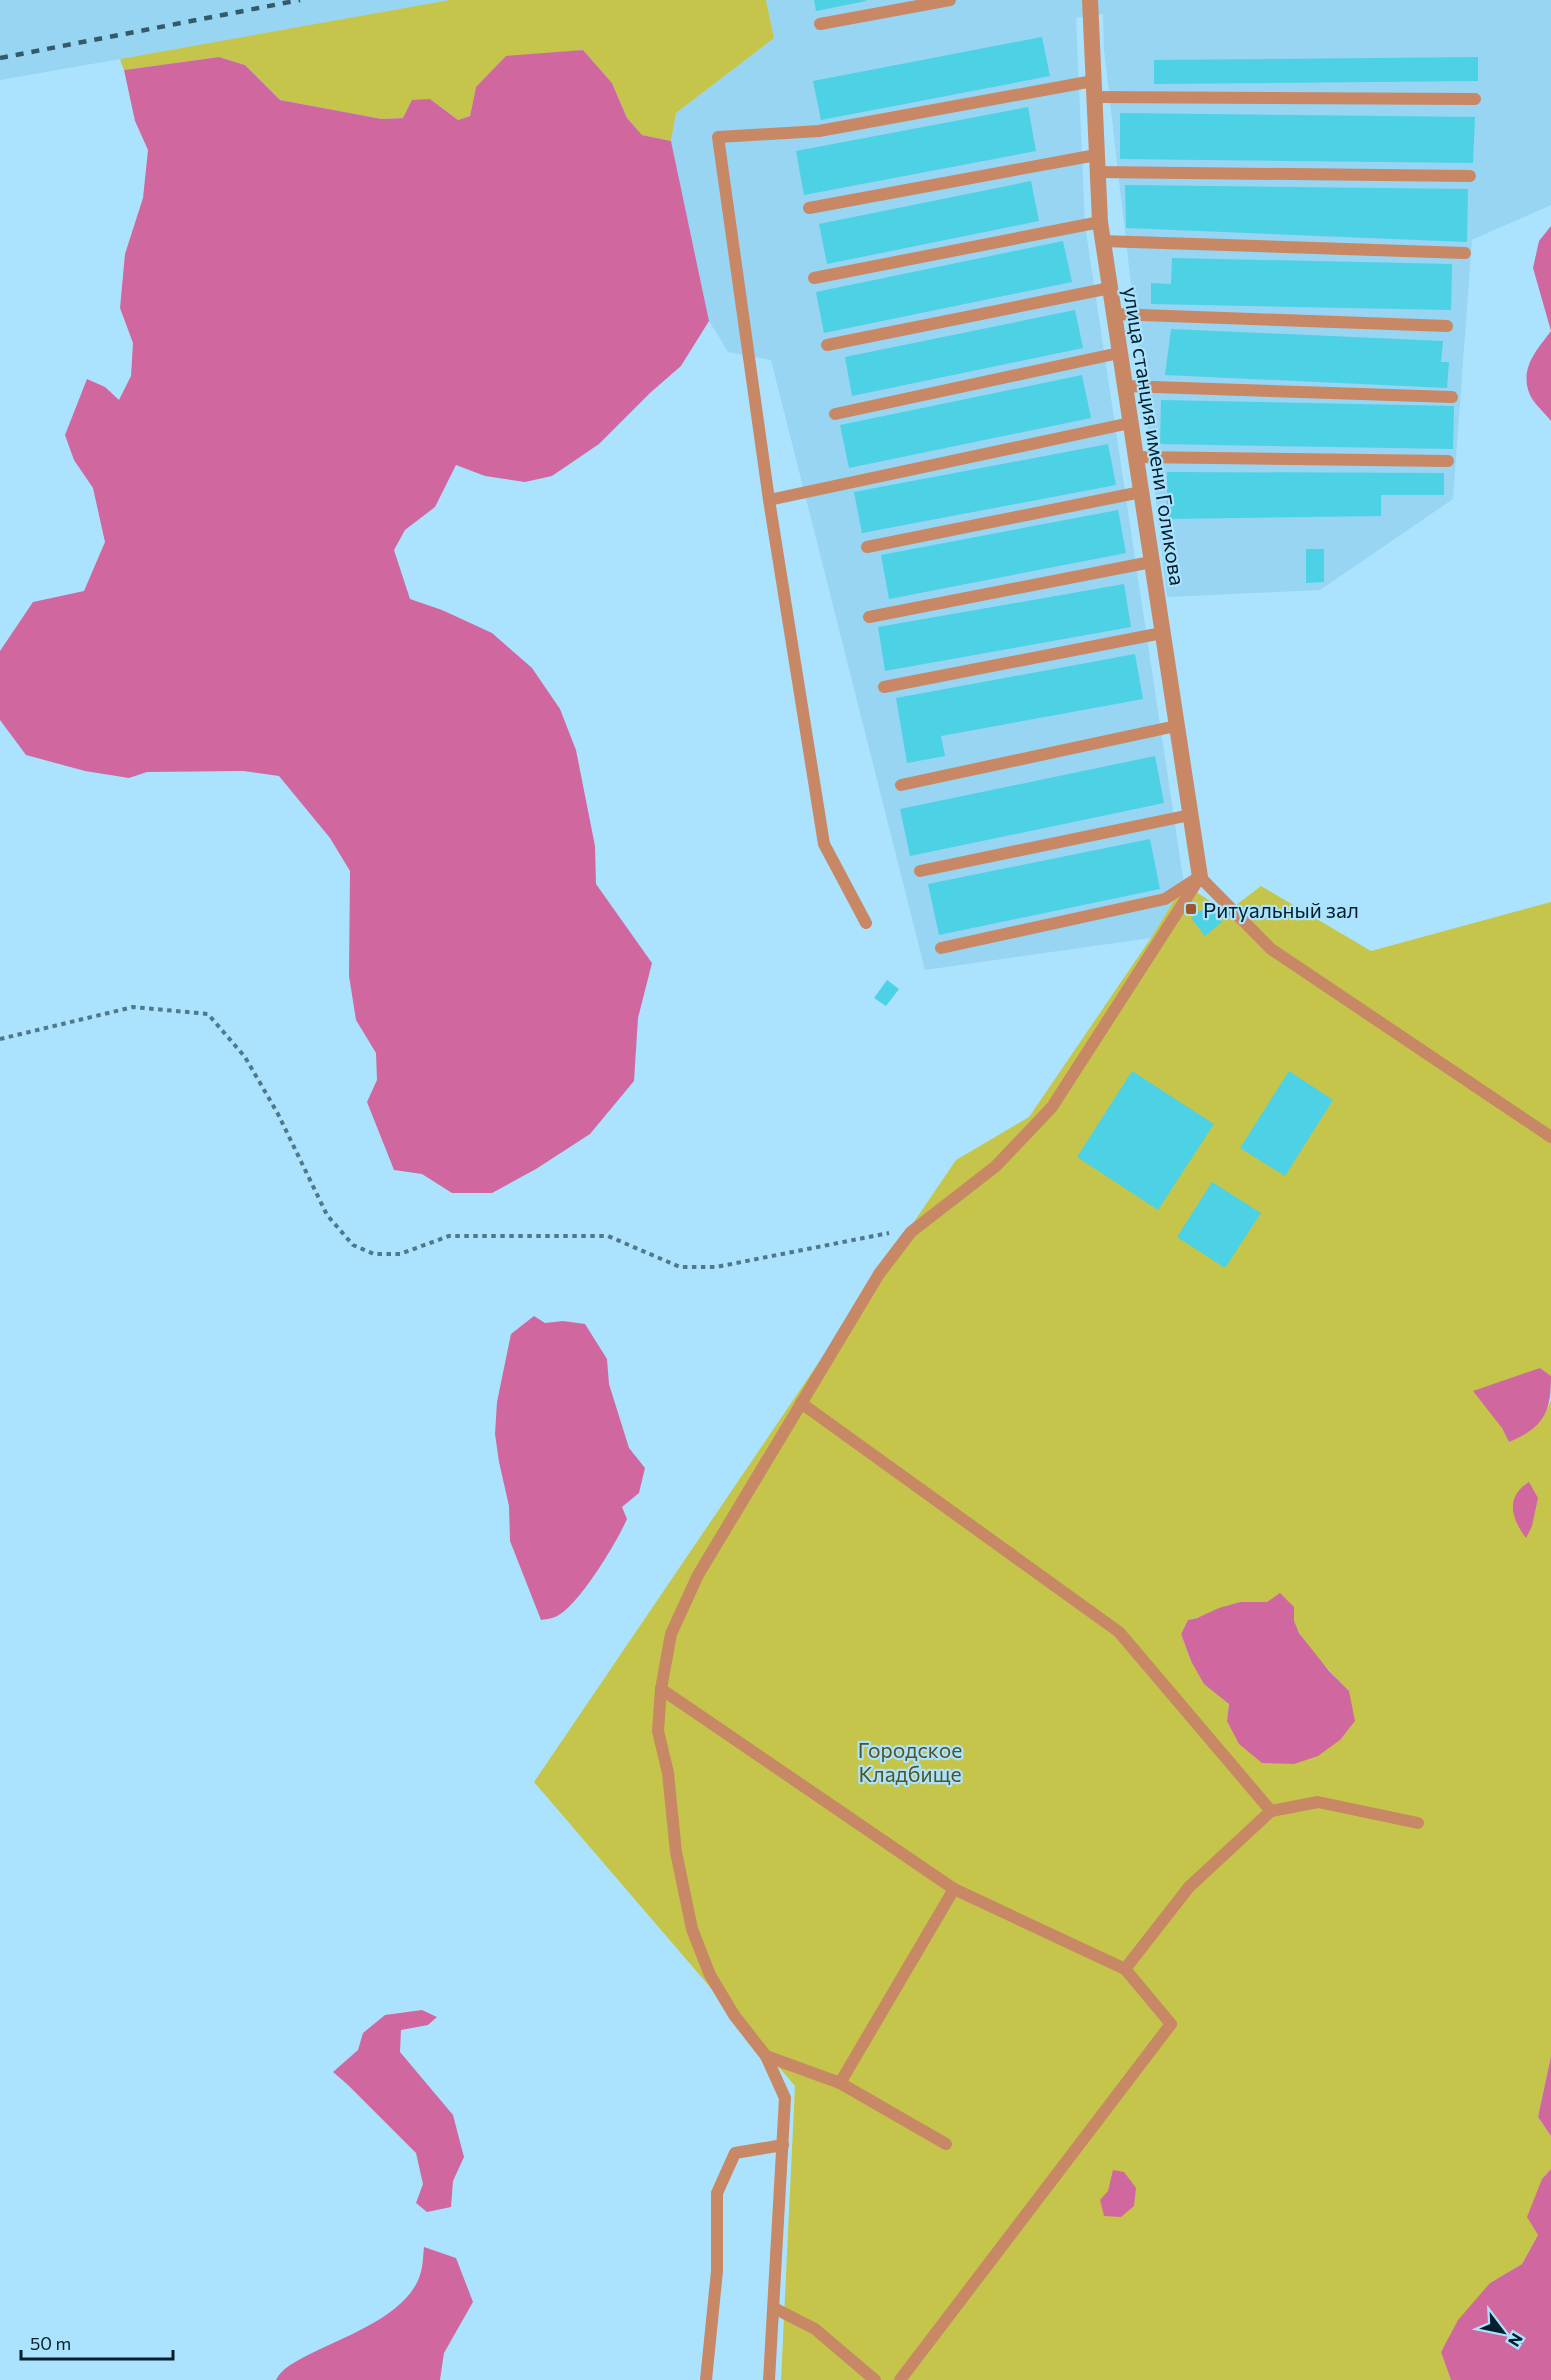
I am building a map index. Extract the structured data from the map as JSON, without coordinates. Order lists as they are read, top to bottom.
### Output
{
  "streets": {
    "street": ["улица станция имени Голикова"]
  },
  "parks": ["Городское Кладбище"],
  "places": {
    "transit": ["Ритуальный зал"]
  },
  "scale_bar": "50 m",
  "north": "bottom right"
}
